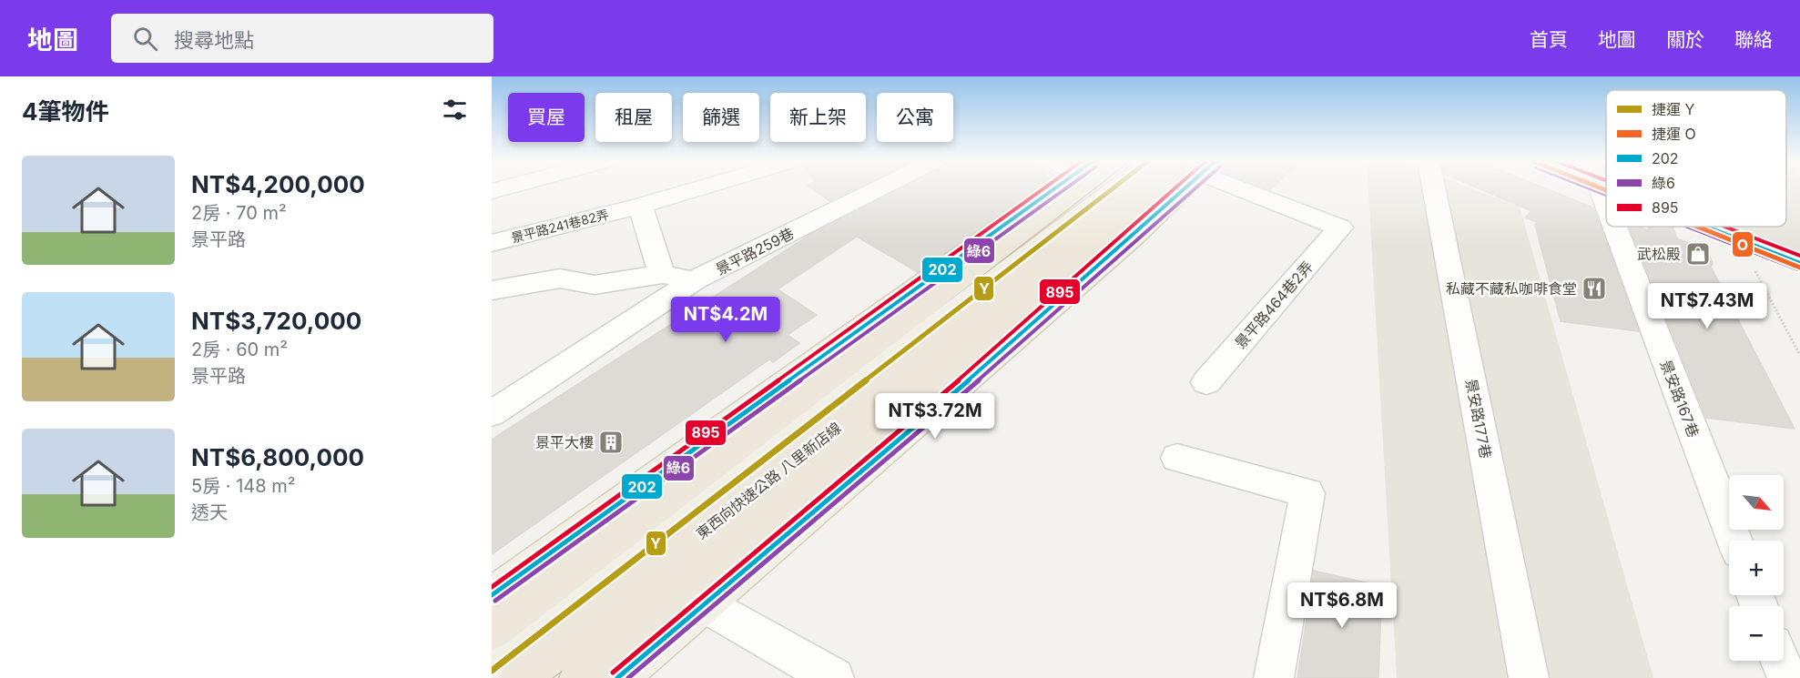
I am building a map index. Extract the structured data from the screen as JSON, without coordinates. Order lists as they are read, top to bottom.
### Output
{
  "streets": {
    "highway": ["東西向快速公路 八里新店線"],
    "lane": [
      "景平路241巷82弄",
      "景平路259巷",
      "景平路464巷2弄",
      "景安路167巷",
      "景安路177巷"
    ]
  },
  "places": {
    "shop": ["武松殿"],
    "restaurant": ["私藏不藏私咖啡食堂"],
    "building": ["景平大樓"]
  },
  "lines": [
    "metro line Y",
    "metro line O",
    "transit line 202",
    "transit line 綠6",
    "transit line 895"
  ],
  "legend": [
    "捷運 Y",
    "捷運 O",
    "202",
    "綠6",
    "895"
  ],
  "north": "bottom right",
  "page": {
    "header": "地圖",
    "search": "搜尋地點",
    "nav": [
      "首頁",
      "地圖",
      "關於",
      "聯絡"
    ],
    "heading": "4筆物件",
    "chip": [
      "買屋",
      "租屋",
      "篩選",
      "新上架",
      "公寓"
    ],
    "list": [
      {
        "name": "NT$4,200,000",
        "note": "2房 · 70 m² · 景平路"
      },
      {
        "name": "NT$3,720,000",
        "note": "2房 · 60 m² · 景平路"
      },
      {
        "name": "NT$6,800,000",
        "note": "5房 · 148 m² · 透天"
      }
    ],
    "price": [
      "NT$7.43M",
      "NT$4.2M",
      "NT$3.72M",
      "NT$6.8M"
    ],
    "map_buttons": ["+", "−"]
  }
}
